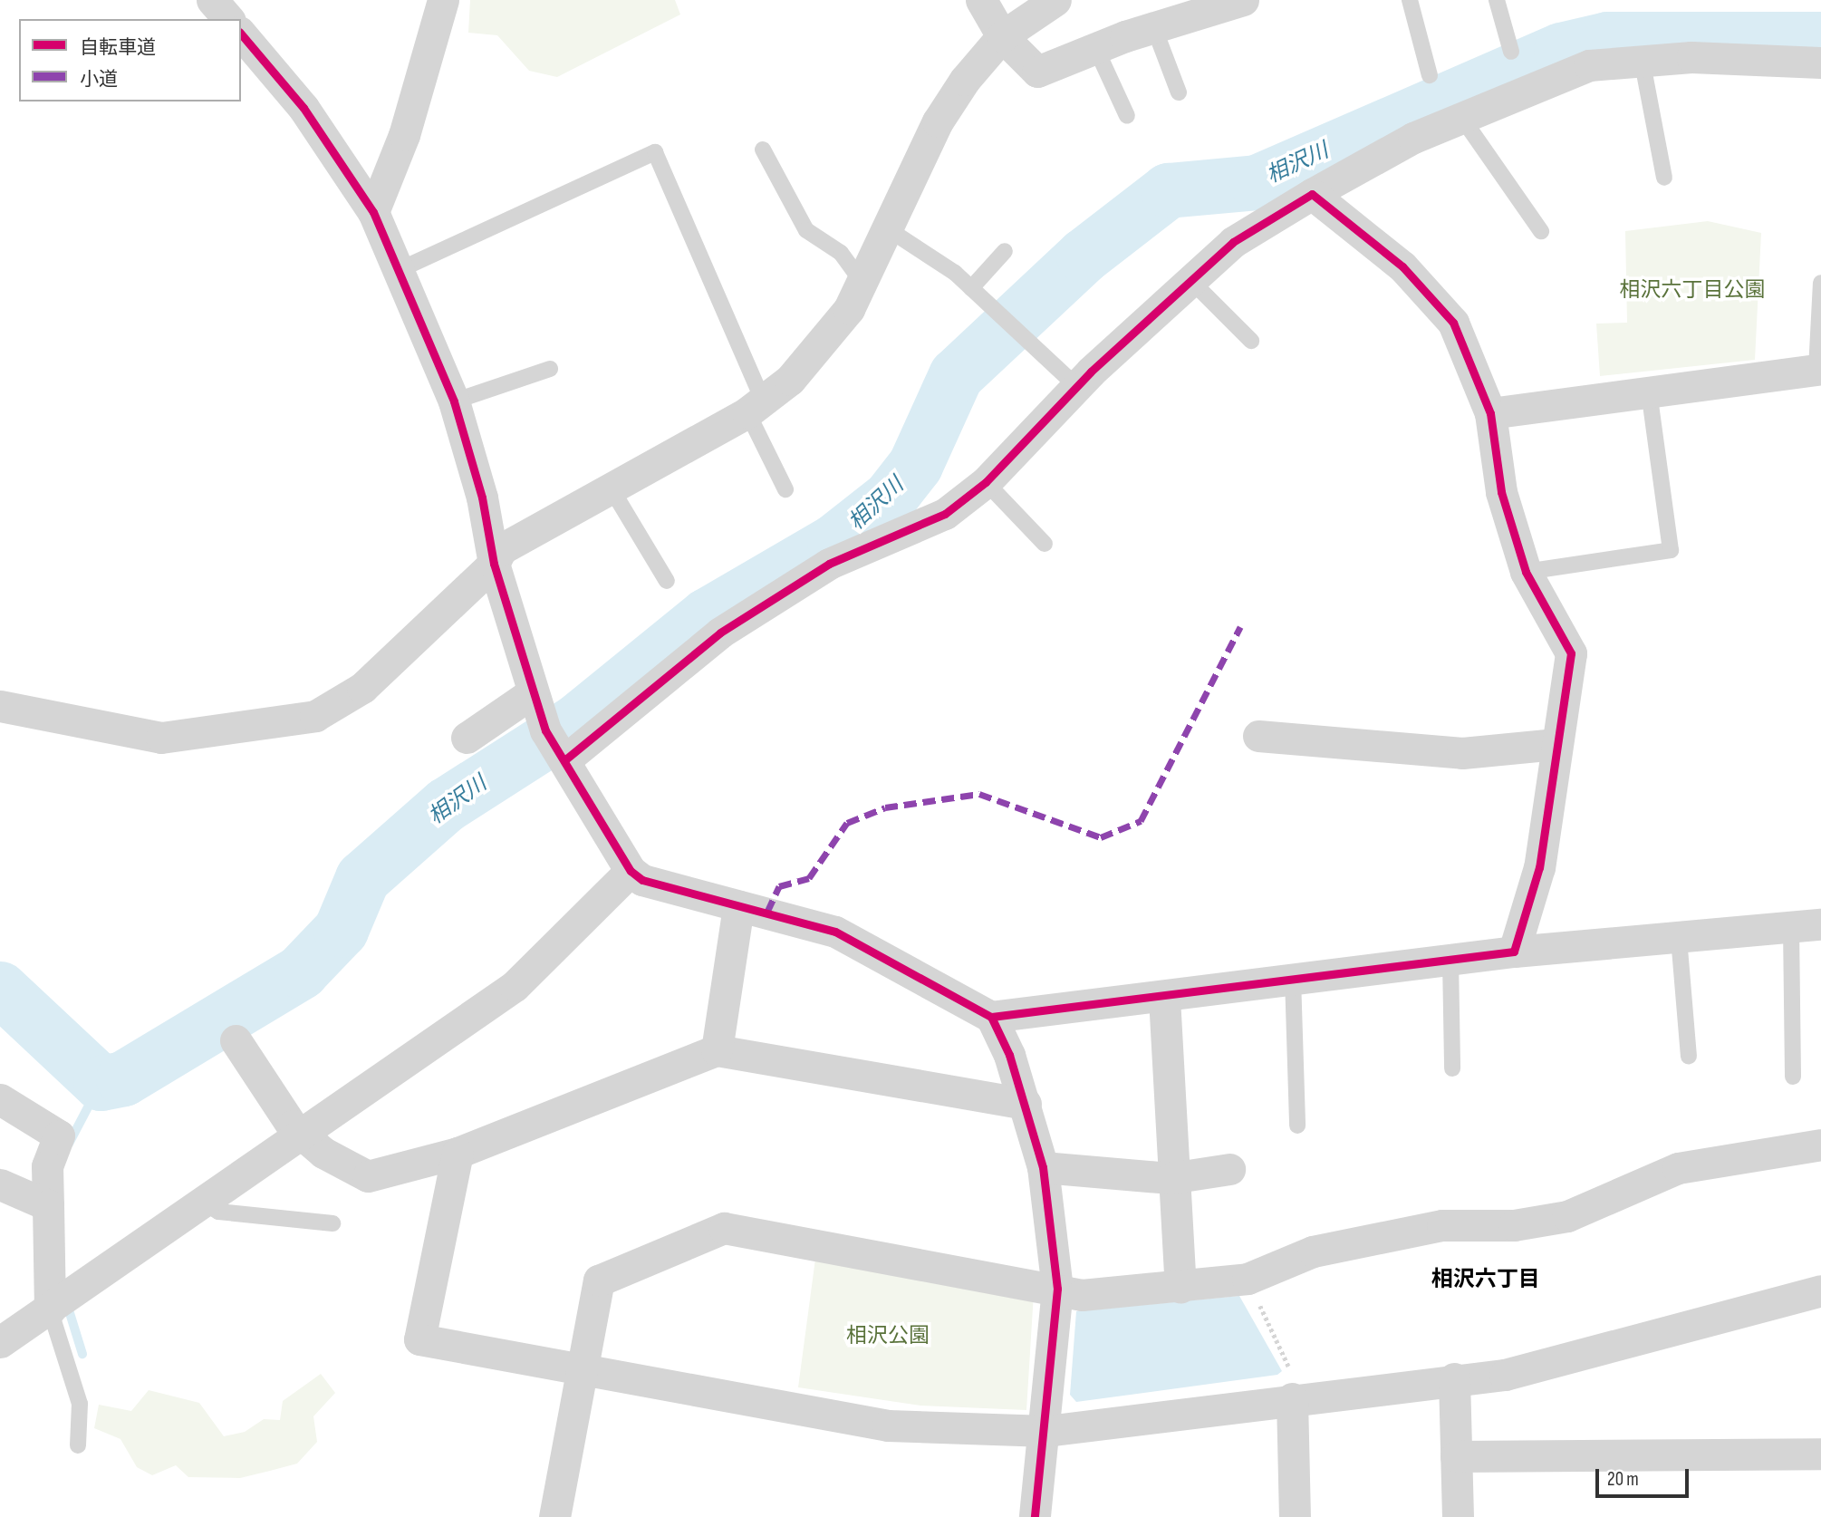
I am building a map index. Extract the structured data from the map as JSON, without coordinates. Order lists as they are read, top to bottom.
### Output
{
  "districts": ["相沢六丁目"],
  "water": ["相沢川"],
  "parks": ["相沢六丁目公園", "相沢公園"],
  "legend": ["自転車道", "小道"],
  "scale_bar": "20 m"
}
